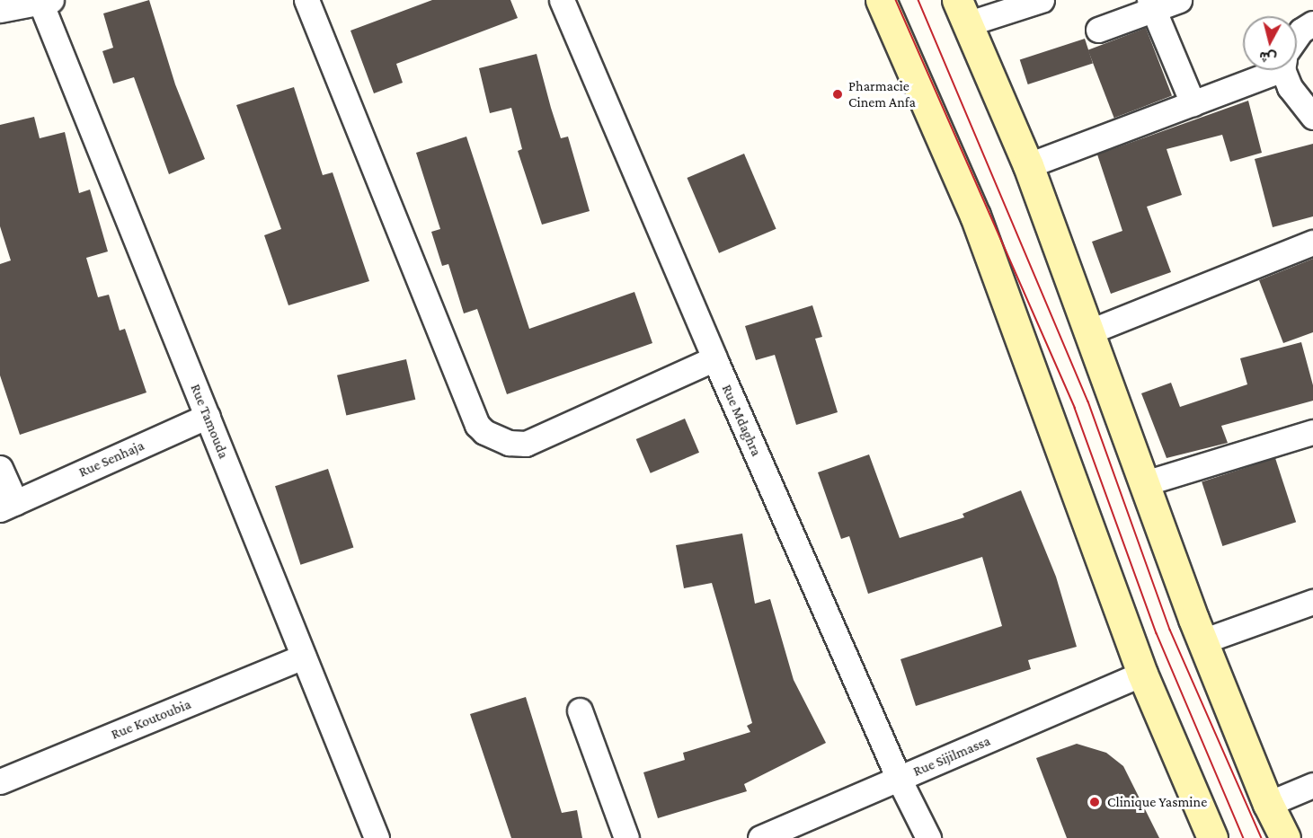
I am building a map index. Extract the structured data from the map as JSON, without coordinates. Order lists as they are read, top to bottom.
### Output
{
  "streets": {
    "street": [
      "Rue Mdaghra",
      "Rue Tamouda",
      "Rue Senhaja",
      "Rue Koutoubia",
      "Rue Sijilmassa"
    ]
  },
  "crossings": [
    ["Rue Mdaghra", "Rue Sijilmassa"],
    ["Rue Tamouda", "Rue Senhaja"],
    ["Rue Tamouda", "Rue Koutoubia"]
  ],
  "places": ["Pharmacie Cinem Anfa", "Clinique Yasmine"],
  "north": "bottom"
}
